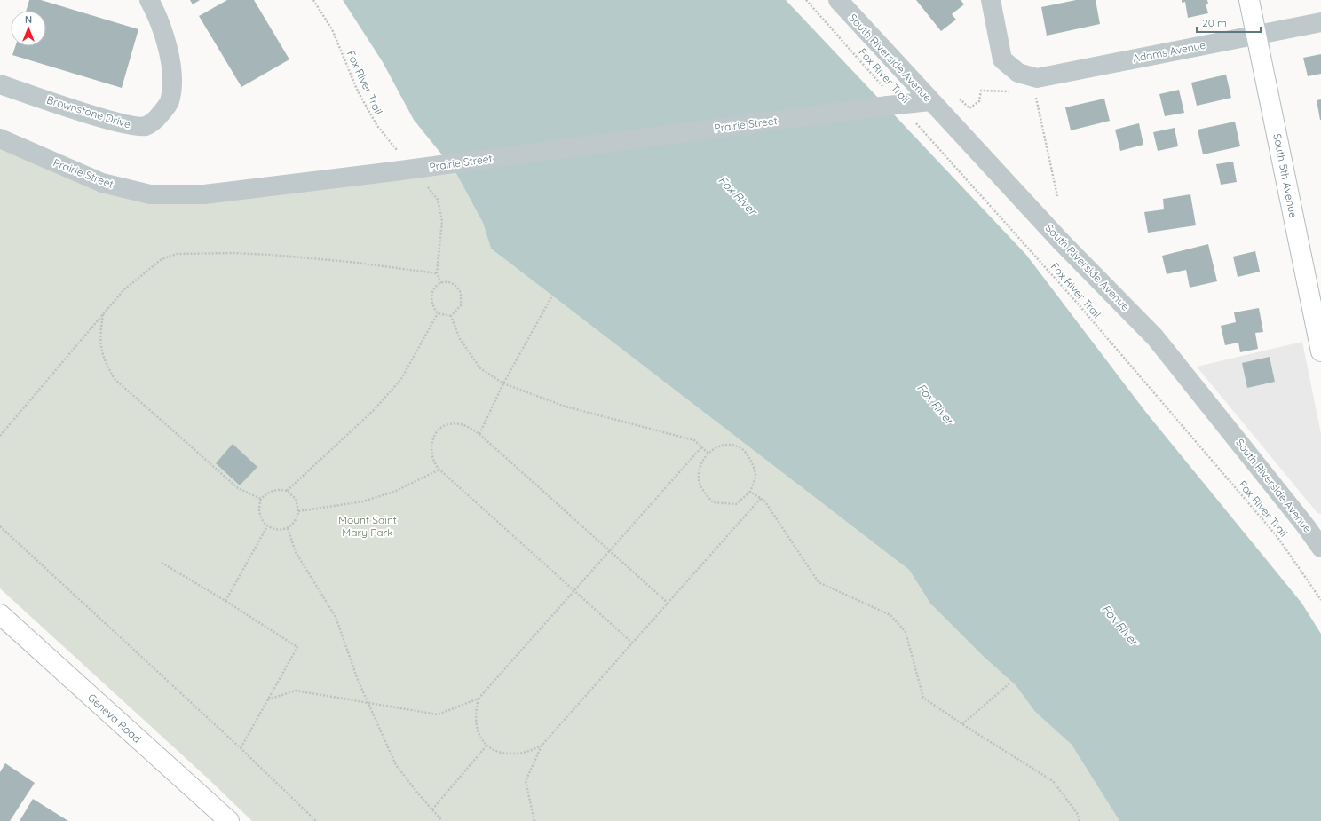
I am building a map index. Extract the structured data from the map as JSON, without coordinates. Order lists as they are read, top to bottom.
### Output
{
  "streets": {
    "main road": ["South 5th Avenue", "Geneva Road"],
    "street": [
      "Adams Avenue",
      "South Riverside Avenue",
      "Brownstone Drive",
      "Prairie Street"
    ],
    "path": ["Fox River Trail"]
  },
  "crossings": [
    ["Adams Avenue", "South 5th Avenue"],
    ["South Riverside Avenue", "Prairie Street"],
    ["Fox River Trail", "Prairie Street"]
  ],
  "water": ["Fox River"],
  "parks": ["Mount Saint Mary Park"],
  "scale_bar": "20 m",
  "north": "top"
}
